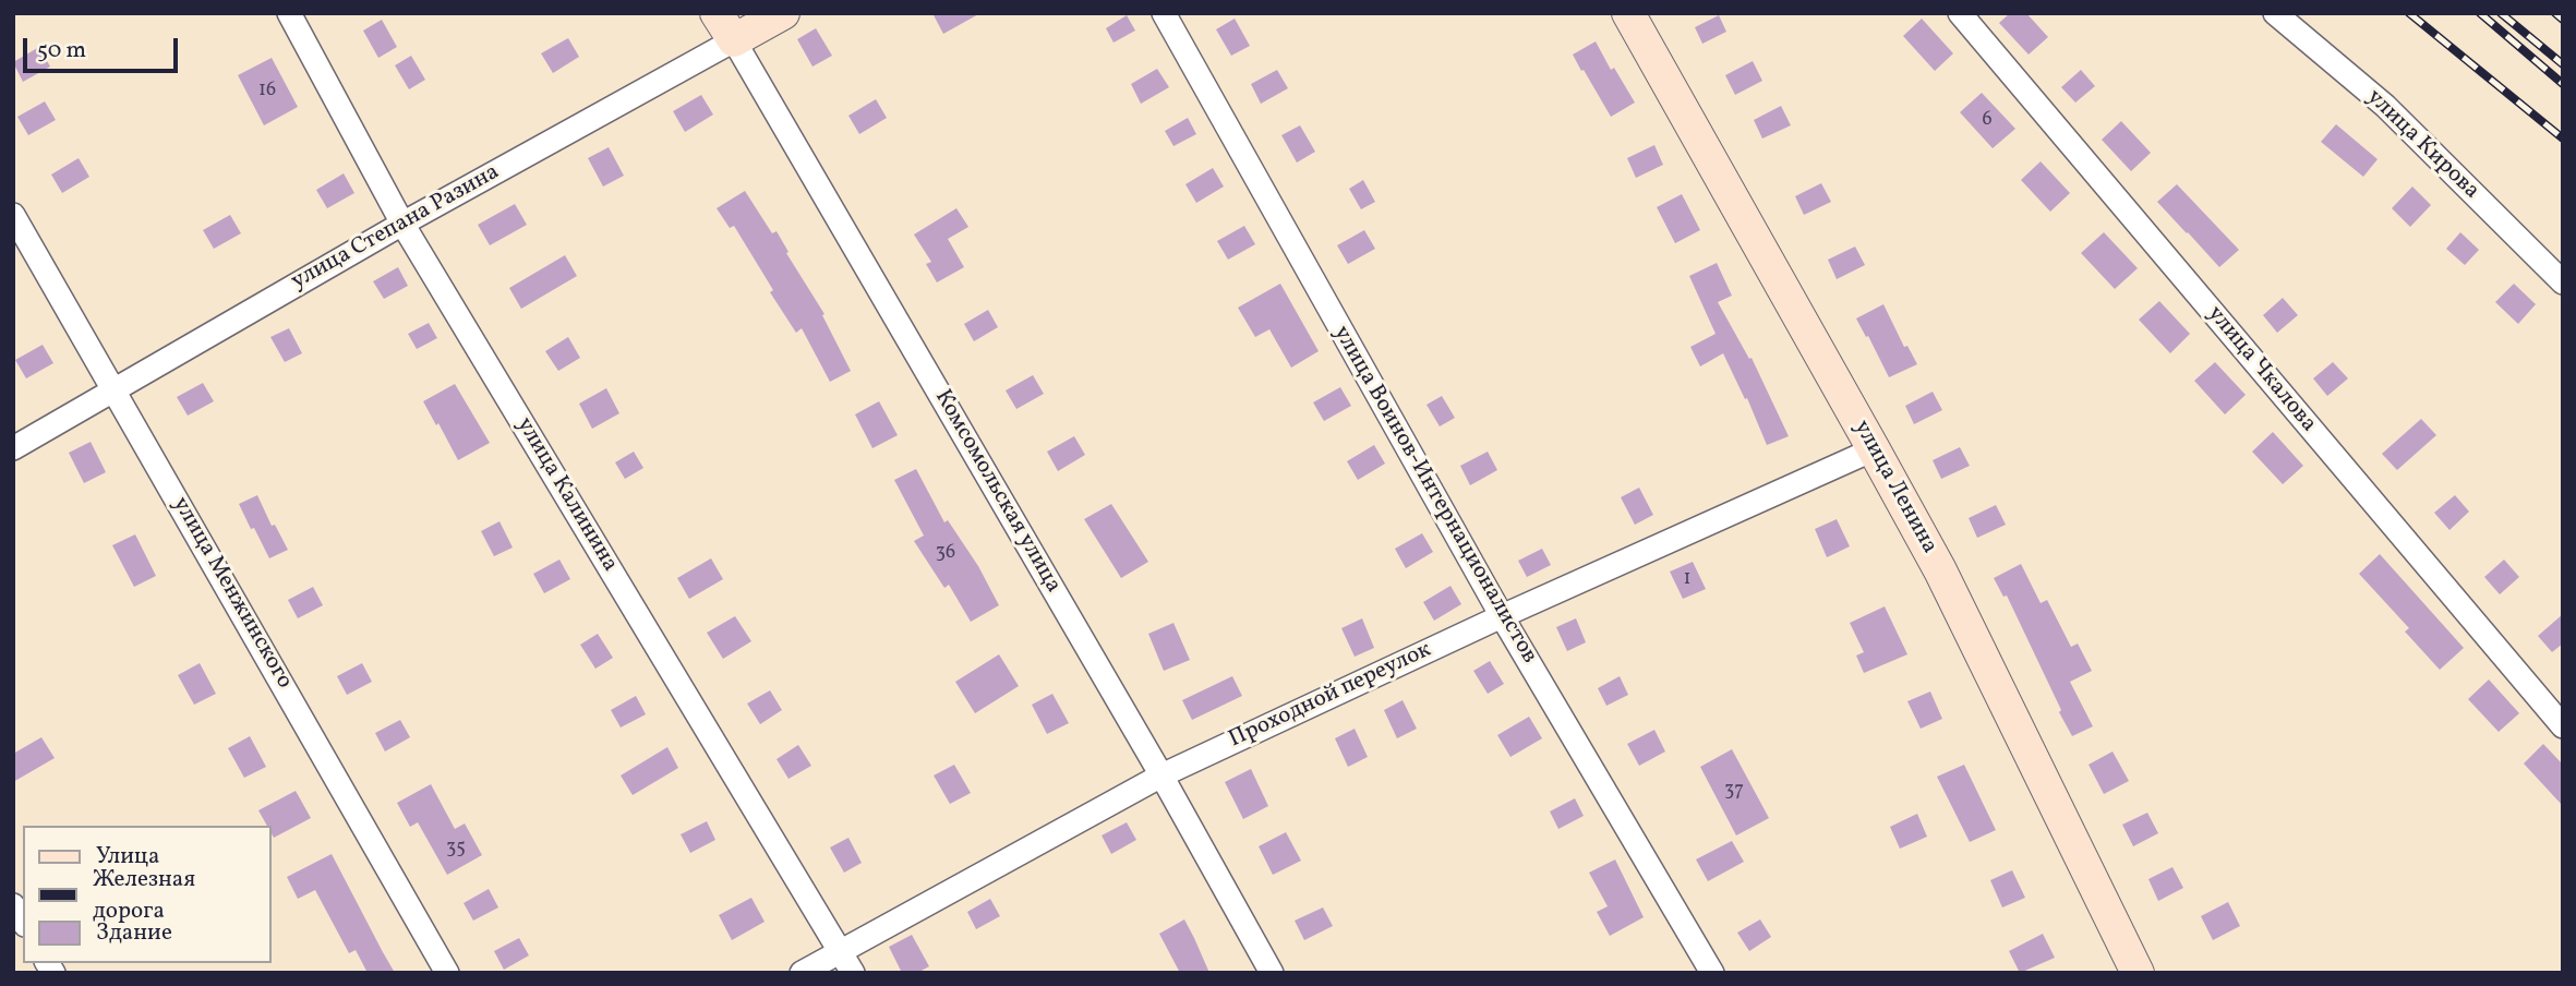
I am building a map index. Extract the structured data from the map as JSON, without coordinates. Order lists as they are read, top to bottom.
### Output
{
  "streets": {
    "main road": ["улица Степана Разина", "улица Ленина"],
    "street": [
      "улица Кирова",
      "улица Чкалова",
      "Комсомольская улица",
      "улица Калинина",
      "улица Воинов-Интернационалистов",
      "улица Менжинского",
      "Проходной переулок"
    ]
  },
  "crossings": [
    ["улица Степана Разина", "Комсомольская улица"],
    ["улица Степана Разина", "улица Калинина"],
    ["улица Степана Разина", "улица Менжинского"],
    ["улица Ленина", "Проходной переулок"],
    ["Комсомольская улица", "Проходной переулок"],
    ["улица Калинина", "Проходной переулок"],
    ["улица Воинов-Интернационалистов", "Проходной переулок"]
  ],
  "house_numbers": [
    "16",
    "6",
    "36",
    "1",
    "37",
    "35"
  ],
  "legend": ["Улица", "Железная дорога", "Здание"],
  "scale_bar": "50 m"
}
